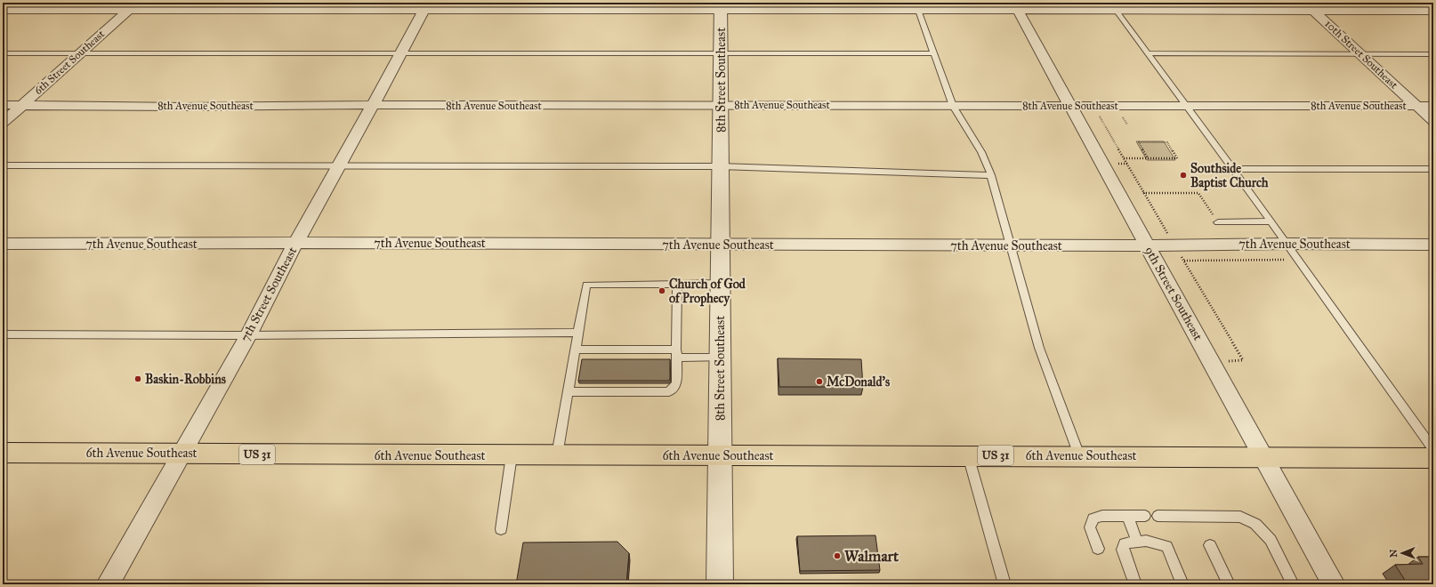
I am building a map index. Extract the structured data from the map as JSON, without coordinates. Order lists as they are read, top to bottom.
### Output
{
  "streets": {
    "main road": ["6th Avenue Southeast", "US 31"],
    "street": [
      "10th Street Southeast",
      "6th Street Southeast",
      "8th Street Southeast",
      "8th Avenue Southeast",
      "7th Avenue Southeast",
      "9th Street Southeast",
      "7th Street Southeast"
    ]
  },
  "crossings": [
    ["10th Street Southeast", "8th Avenue Southeast"],
    ["6th Street Southeast", "8th Avenue Southeast"],
    ["8th Street Southeast", "8th Avenue Southeast"],
    ["8th Street Southeast", "7th Avenue Southeast"],
    ["8th Street Southeast", "6th Avenue Southeast"],
    ["8th Avenue Southeast", "9th Street Southeast"],
    ["8th Avenue Southeast", "7th Street Southeast"],
    ["7th Avenue Southeast", "9th Street Southeast"],
    ["7th Avenue Southeast", "7th Street Southeast"],
    ["9th Street Southeast", "6th Avenue Southeast"],
    ["7th Street Southeast", "6th Avenue Southeast"]
  ],
  "places": [
    "Southside Baptist Church",
    "Church of God of Prophecy",
    "Baskin-Robbins",
    "McDonald's",
    "Walmart"
  ],
  "north": "left"
}
